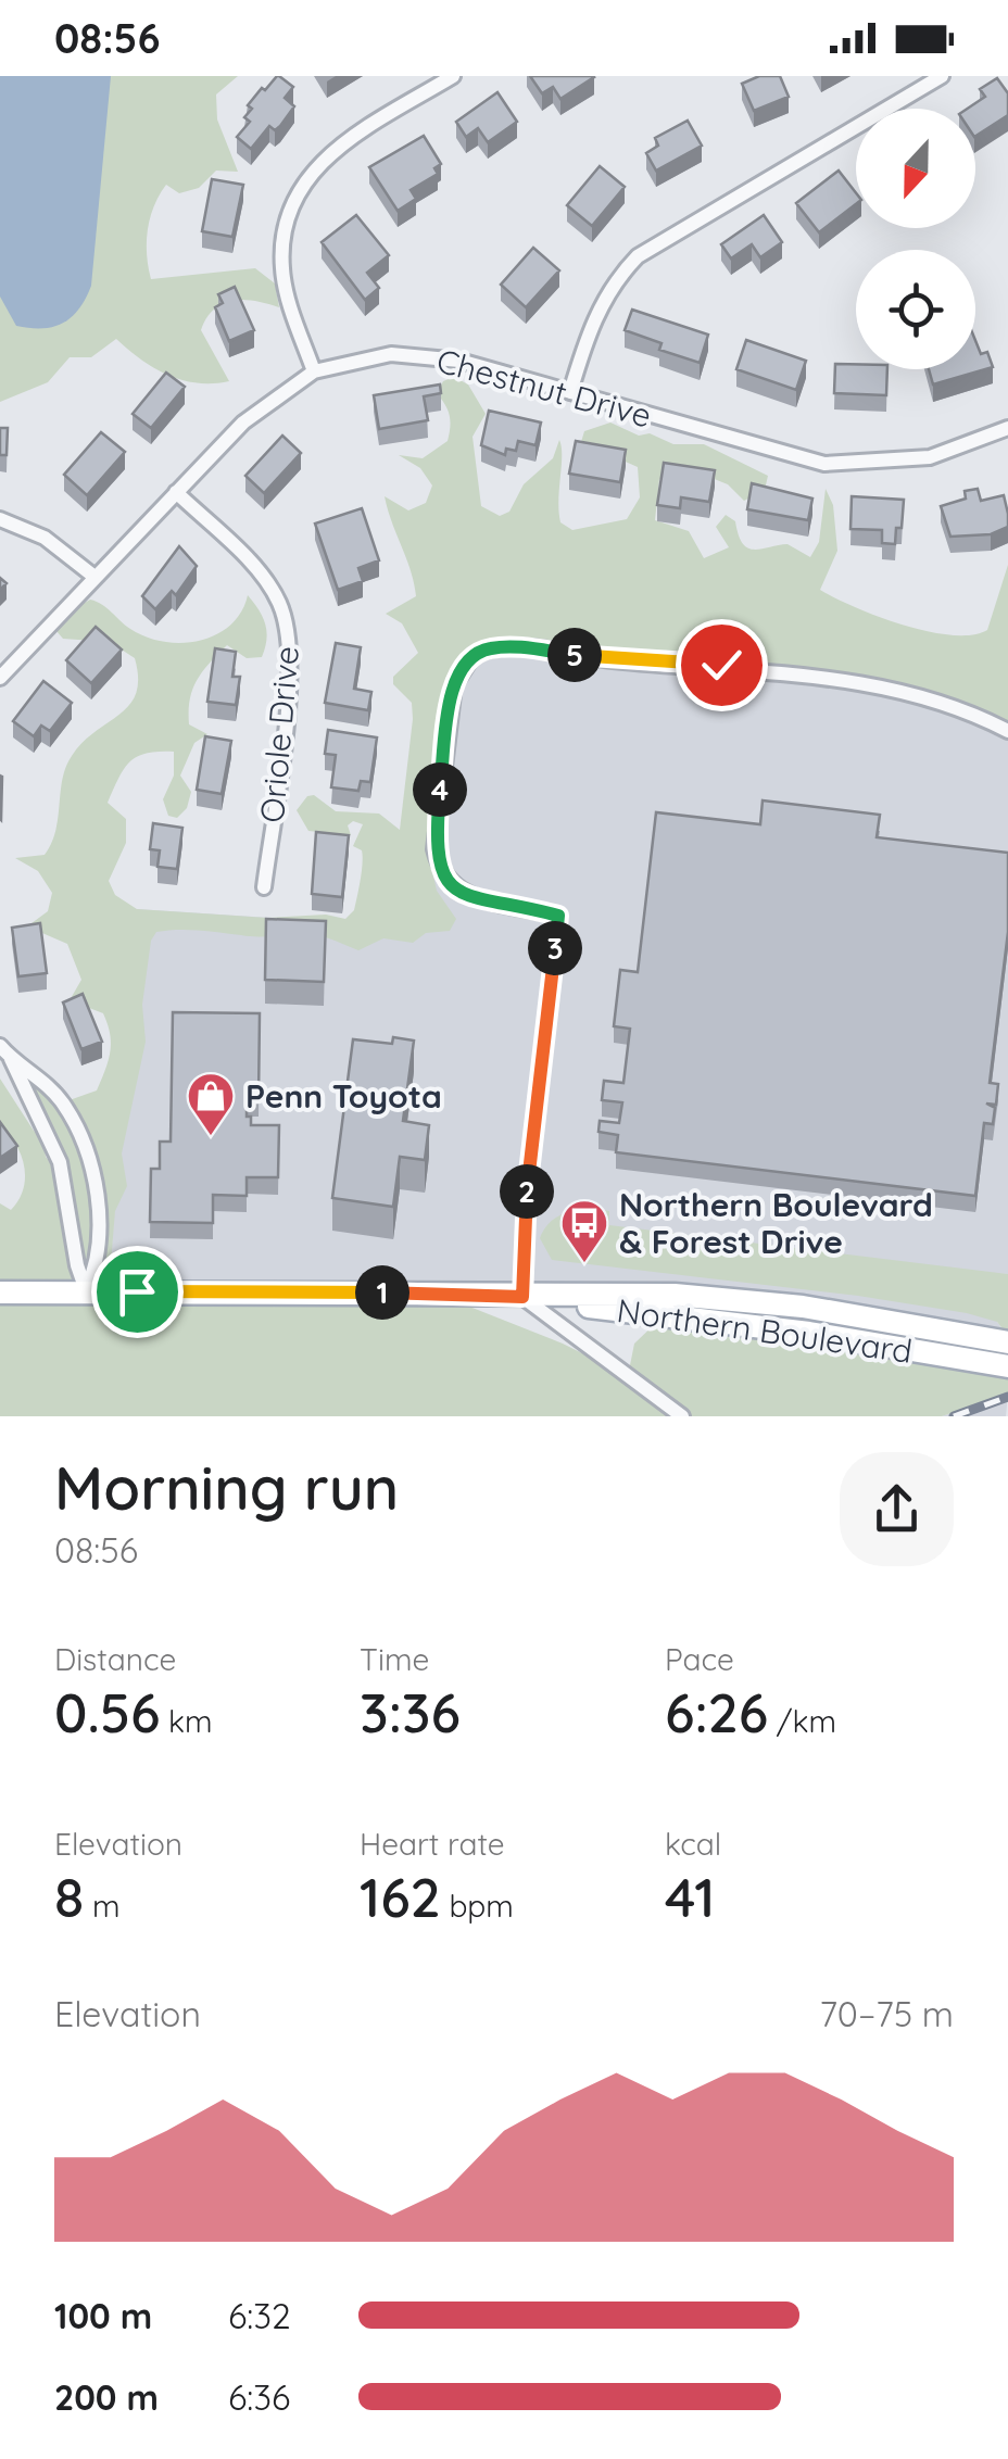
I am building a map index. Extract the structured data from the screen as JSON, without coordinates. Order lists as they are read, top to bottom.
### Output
{
  "streets": {
    "main road": ["Northern Boulevard"],
    "street": ["Chestnut Drive", "Oriole Drive"]
  },
  "crossings": [
    ["Chestnut Drive", "Oriole Drive"]
  ],
  "places": {
    "shop": ["Penn Toyota"],
    "bus stop": ["Northern Boulevard & Forest Drive"]
  },
  "north": "bottom",
  "page": {
    "status": "08:56",
    "pins": [
      "5",
      "4",
      "3",
      "2",
      "1"
    ],
    "heading": ["Morning run", "08:56"],
    "stats": [
      ["Distance", "0.56 km"],
      ["Time", "3:36"],
      ["Pace", "6:26 /km"],
      ["Elevation", "8 m"],
      ["Heart rate", "162 bpm"],
      ["kcal", "41"]
    ],
    "chart": ["Elevation", "70–75 m"],
    "list": [
      {
        "name": "100 m",
        "note": "6:32"
      },
      {
        "name": "200 m",
        "note": "6:36"
      }
    ]
  }
}
